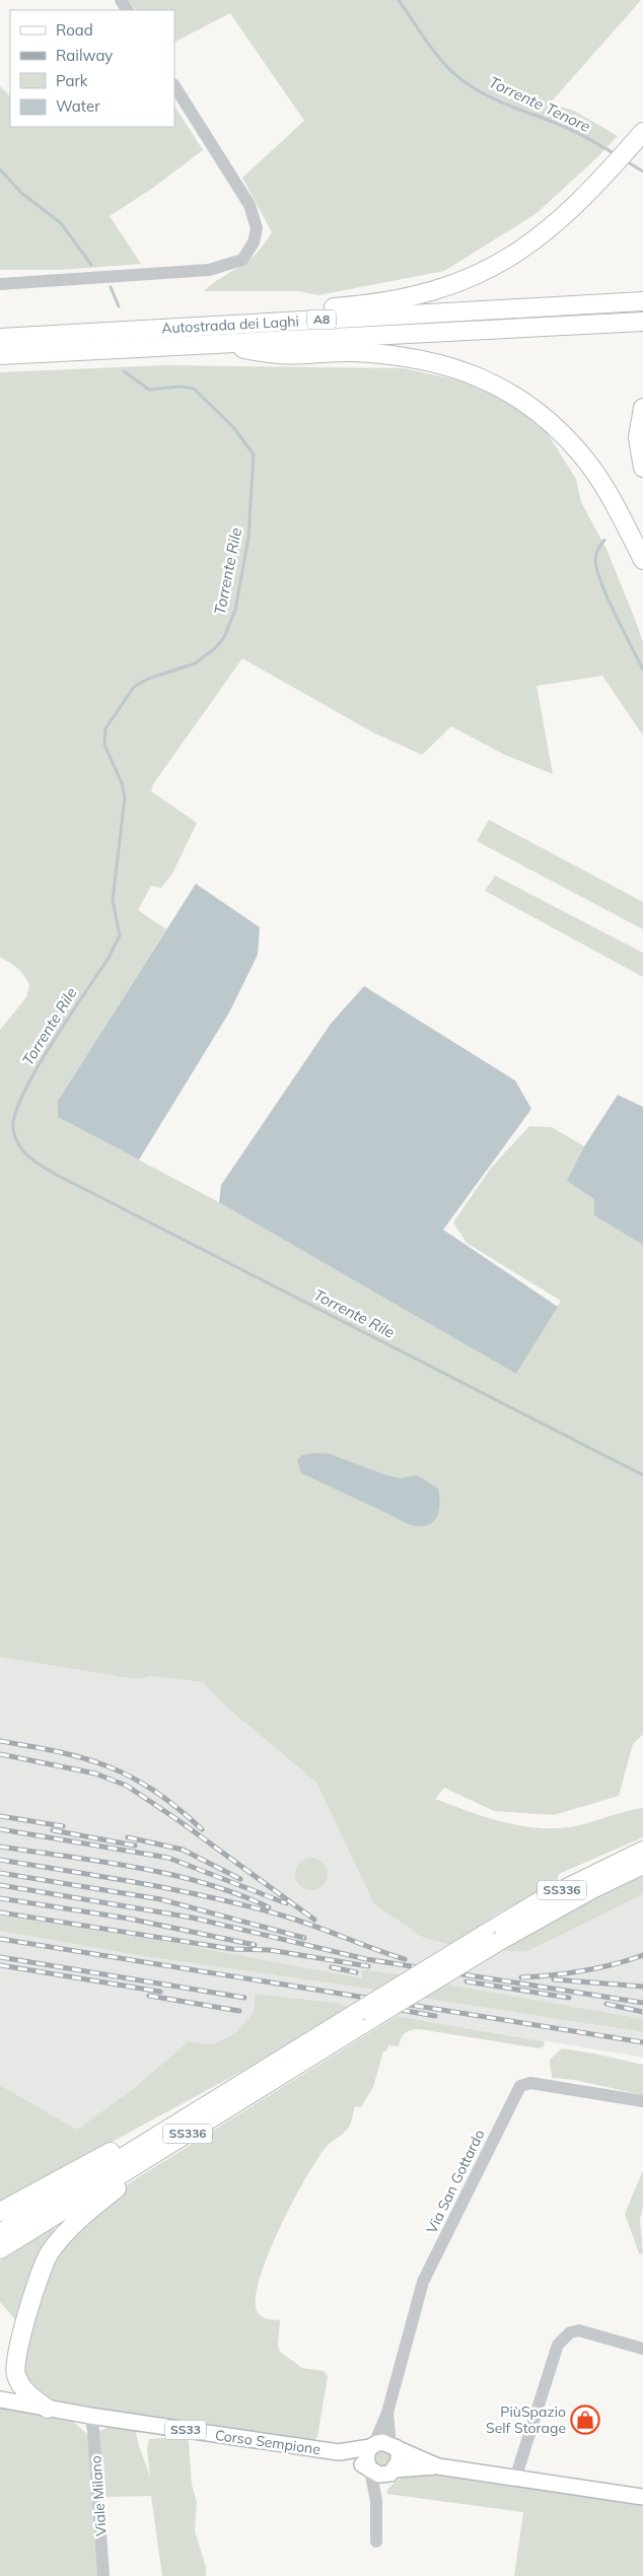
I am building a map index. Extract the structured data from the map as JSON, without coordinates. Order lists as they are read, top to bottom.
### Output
{
  "streets": {
    "highway": ["A8", "Autostrada dei Laghi", "SS336"],
    "main road": ["SS33", "Corso Sempione"],
    "street": ["Via San Gottardo", "Viale Milano"]
  },
  "crossings": [
    ["Via San Gottardo", "SS33"],
    ["Via San Gottardo", "Corso Sempione"],
    ["SS33", "Corso Sempione"],
    ["Corso Sempione", "Viale Milano"]
  ],
  "water": ["Torrente Tenore", "Torrente Rile"],
  "places": {
    "shop": ["PiùSpazio Self Storage"]
  },
  "legend": [
    "Road",
    "Railway",
    "Park",
    "Water"
  ]
}
